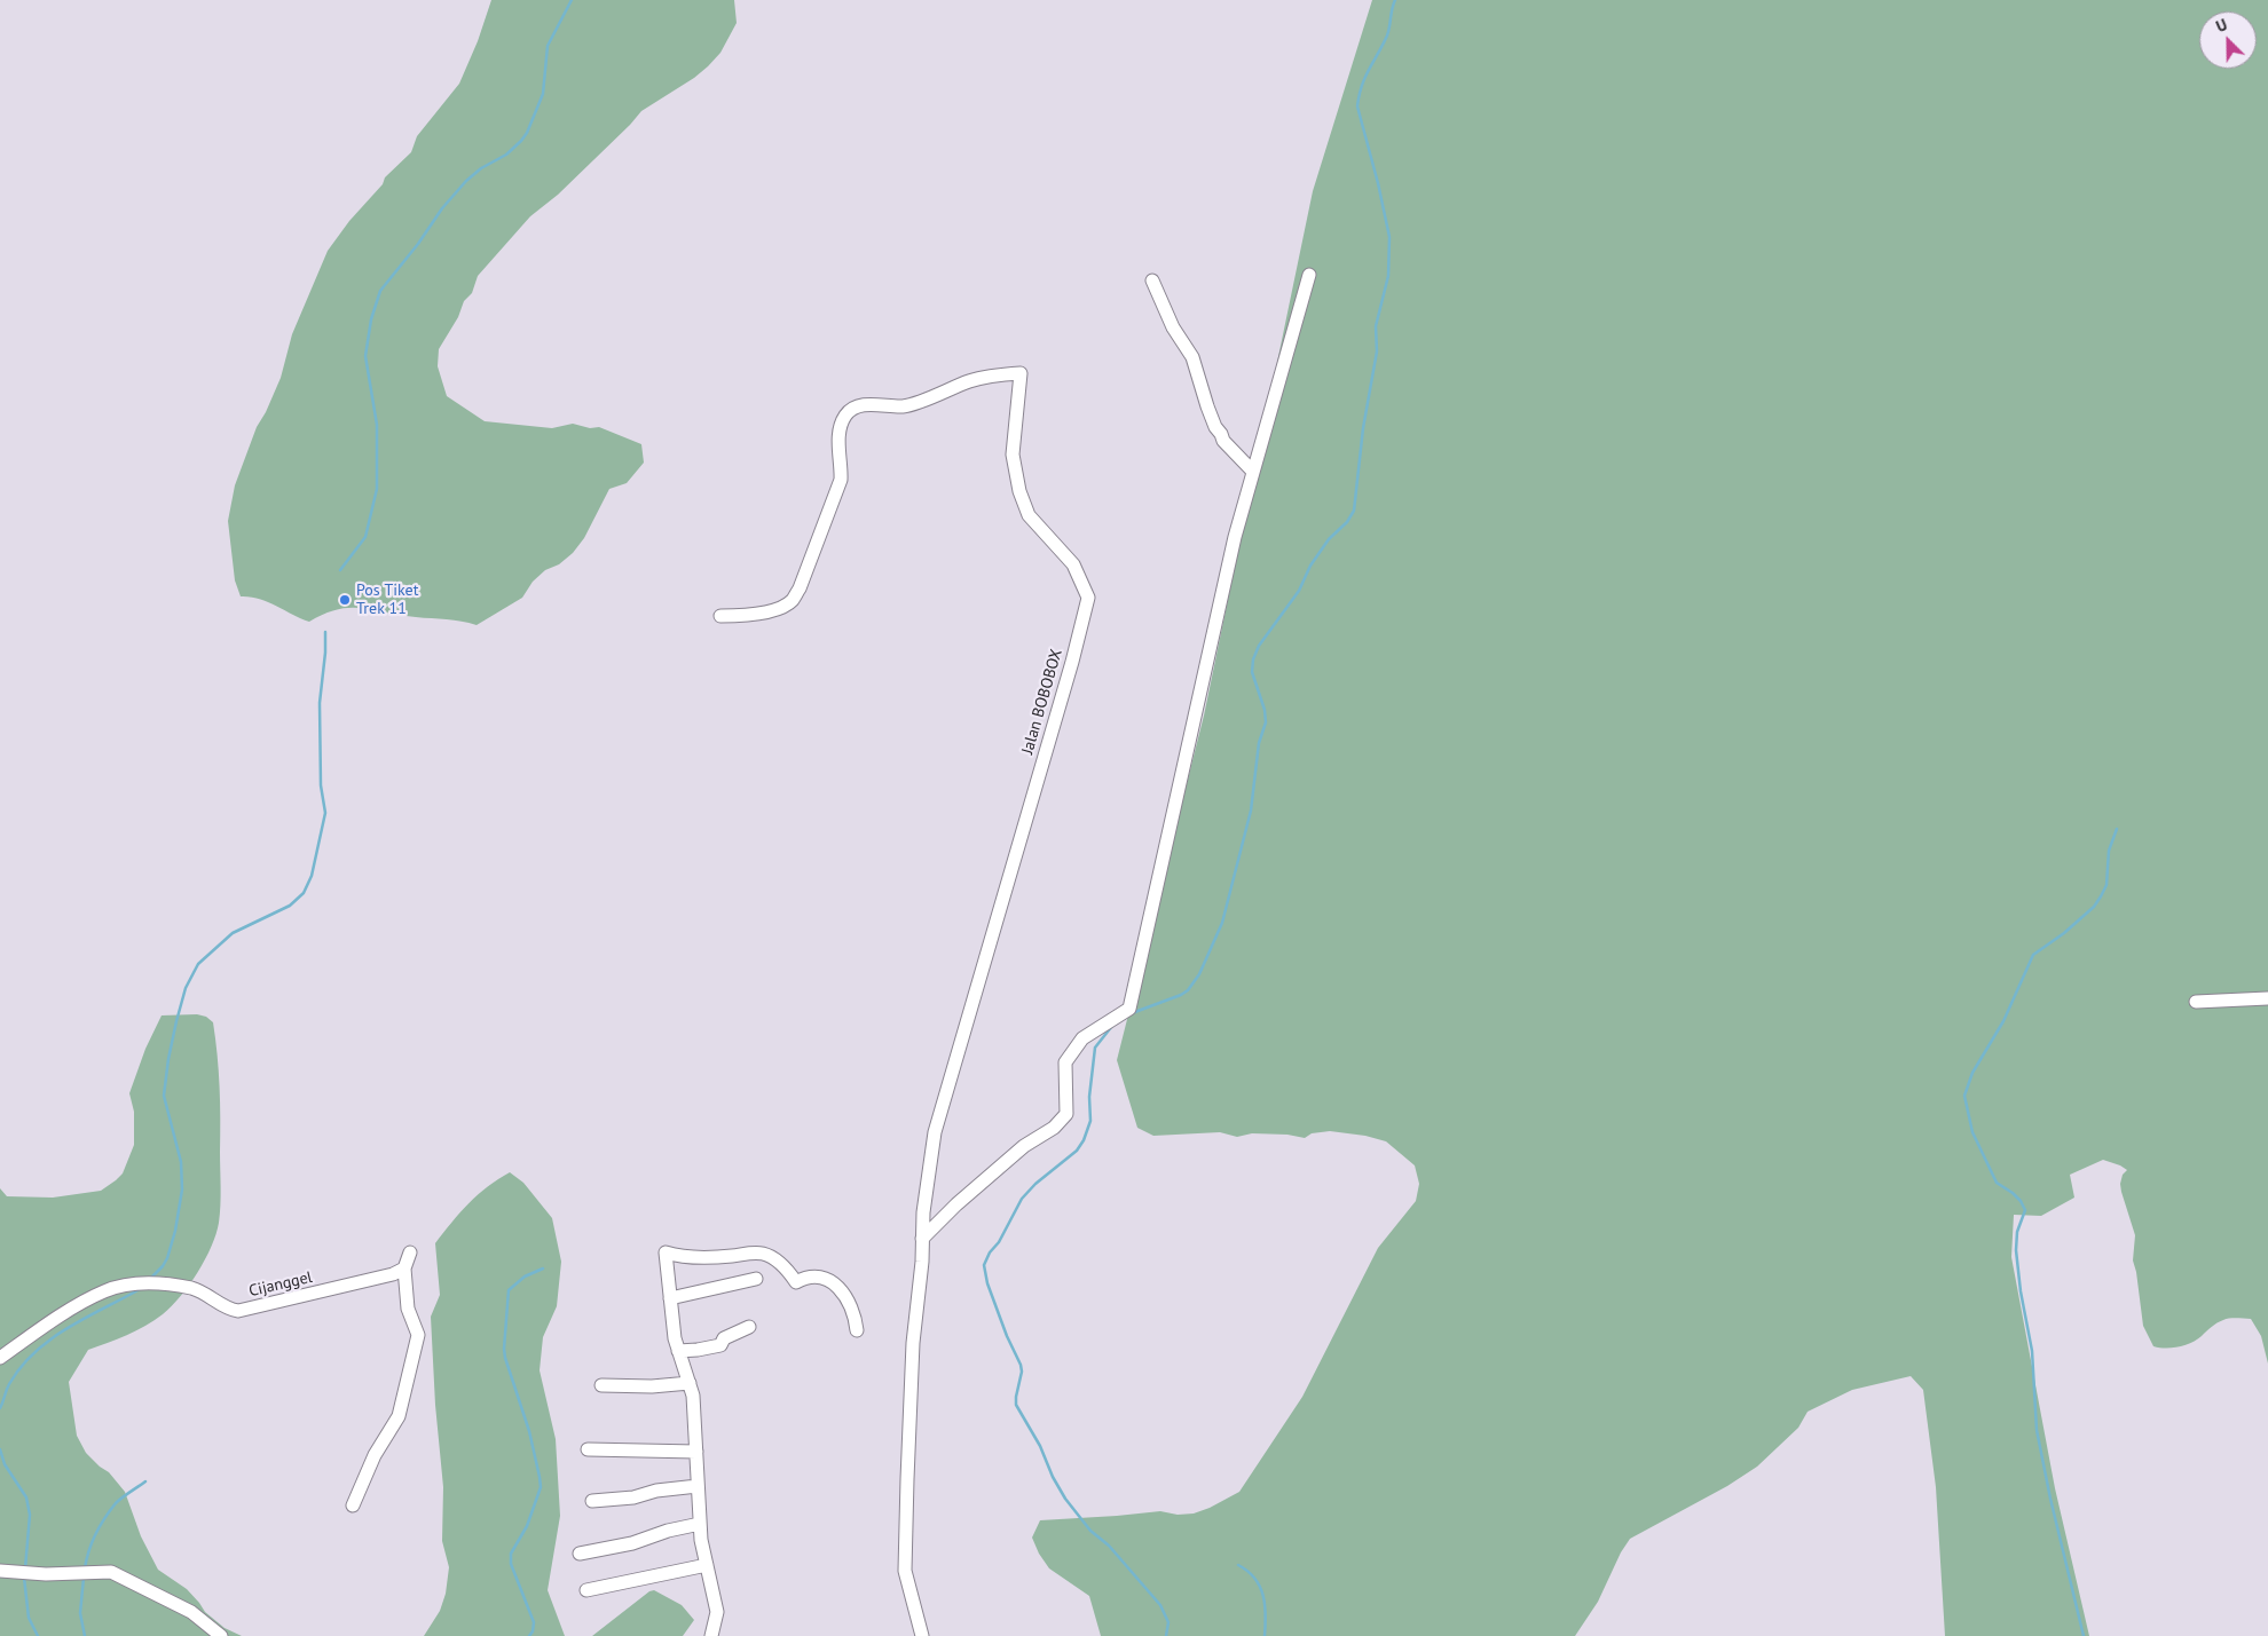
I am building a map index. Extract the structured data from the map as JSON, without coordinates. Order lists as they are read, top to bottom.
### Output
{
  "streets": {
    "street": ["Jalan BOBOBOX", "Cijanggel"]
  },
  "places": ["Pos Tiket Trek 11"],
  "north": "top left"
}
